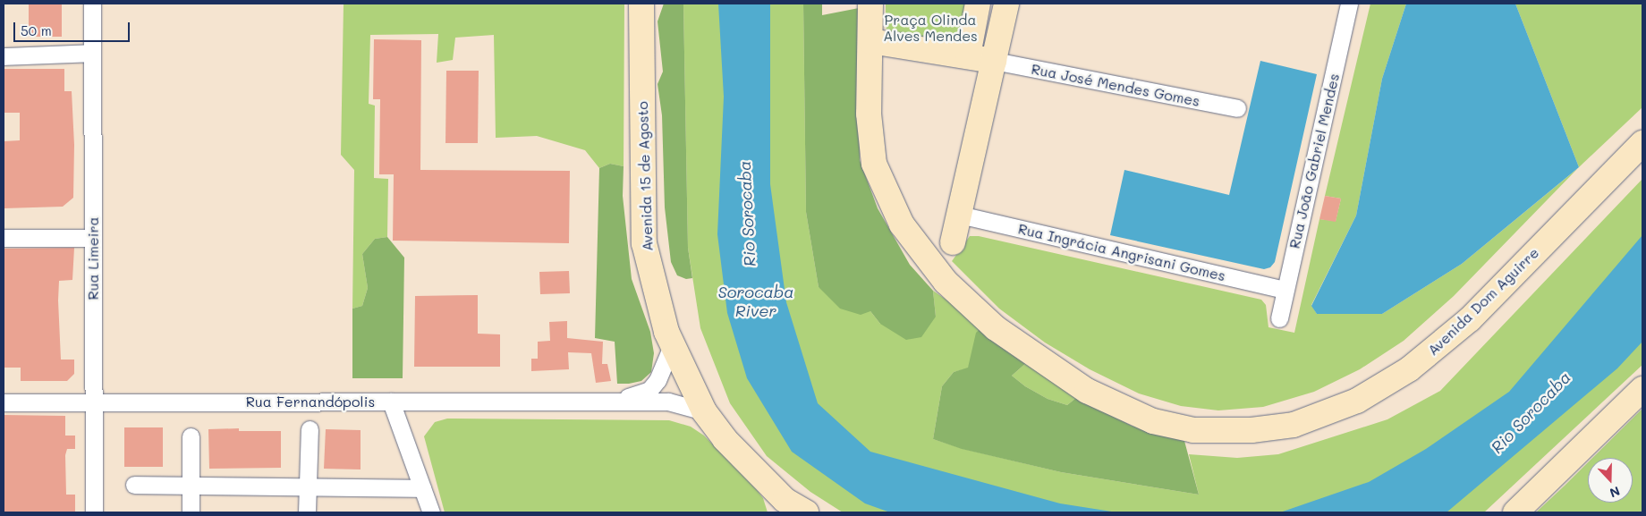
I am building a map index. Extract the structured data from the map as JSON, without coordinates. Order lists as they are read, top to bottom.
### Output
{
  "streets": {
    "main road": ["Avenida 15 de Agosto", "Avenida Dom Aguirre"],
    "street": [
      "Rua José Mendes Gomes",
      "Rua João Gabriel Mendes",
      "Rua Ingrácia Angrisani Gomes",
      "Rua Limeira",
      "Rua Fernandópolis"
    ]
  },
  "crossings": [
    ["Rua João Gabriel Mendes", "Rua Ingrácia Angrisani Gomes"],
    ["Avenida 15 de Agosto", "Rua Fernandópolis"],
    ["Rua Limeira", "Rua Fernandópolis"]
  ],
  "water": ["Rio Sorocaba", "Sorocaba River"],
  "parks": ["Praça Olinda Alves Mendes"],
  "scale_bar": "50 m",
  "north": "bottom"
}
